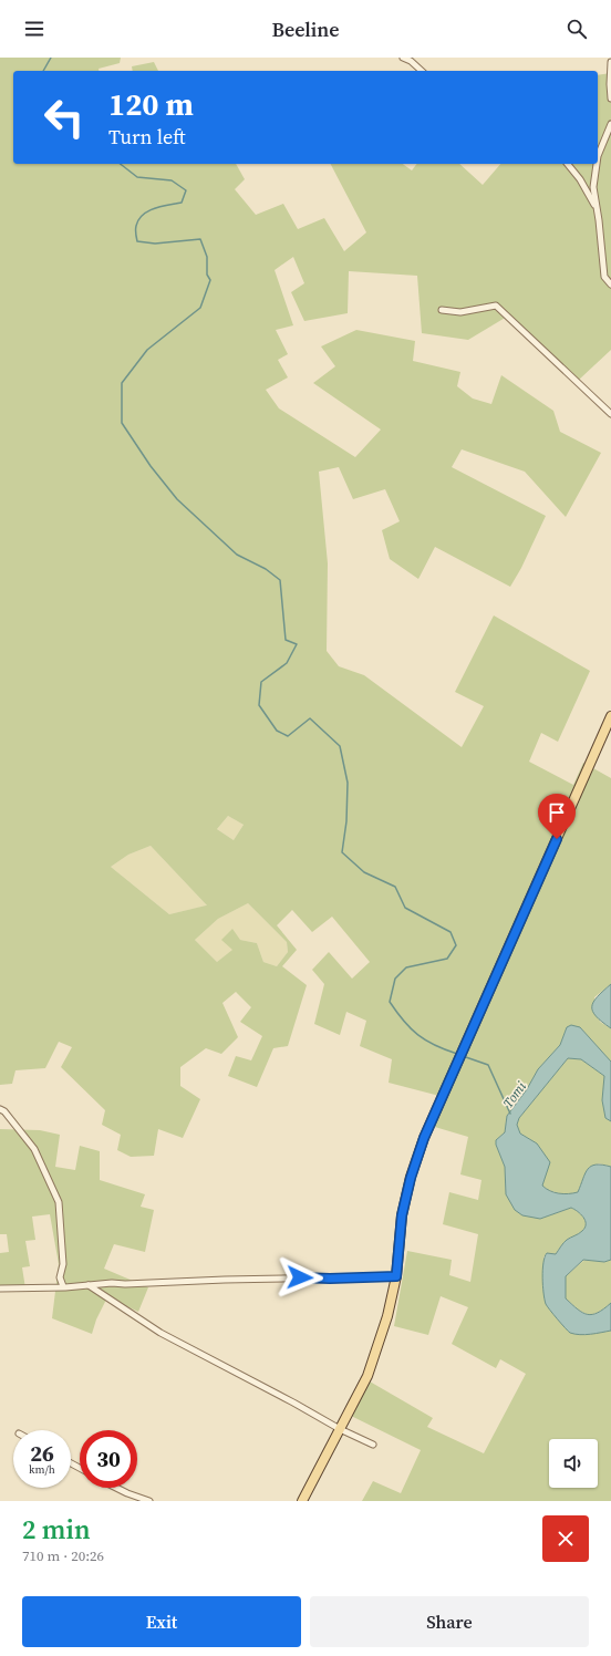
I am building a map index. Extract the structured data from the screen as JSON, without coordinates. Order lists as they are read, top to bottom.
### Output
{
  "water": ["Tomi"],
  "page": {
    "header": "Beeline",
    "turn": ["120 m", "Turn left"],
    "speed": "26 km/h",
    "limit": "30",
    "heading": ["2 min", "710 m · 20:26"],
    "buttons": ["Exit", "Share"]
  }
}
